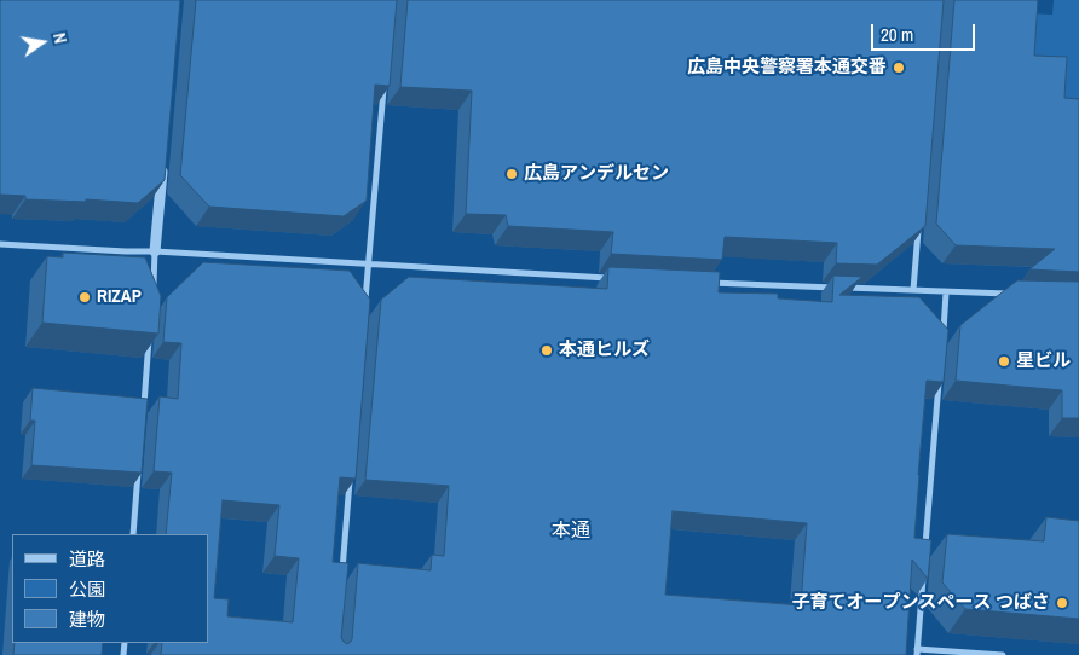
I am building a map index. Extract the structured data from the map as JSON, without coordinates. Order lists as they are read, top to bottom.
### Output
{
  "districts": ["本通"],
  "places": [
    "広島中央警察署本通交番",
    "広島アンデルセン",
    "RIZAP",
    "本通ヒルズ",
    "星ビル",
    "子育てオープンスペース つばさ"
  ],
  "legend": ["道路", "公園", "建物"],
  "scale_bar": "20 m",
  "north": "right"
}
